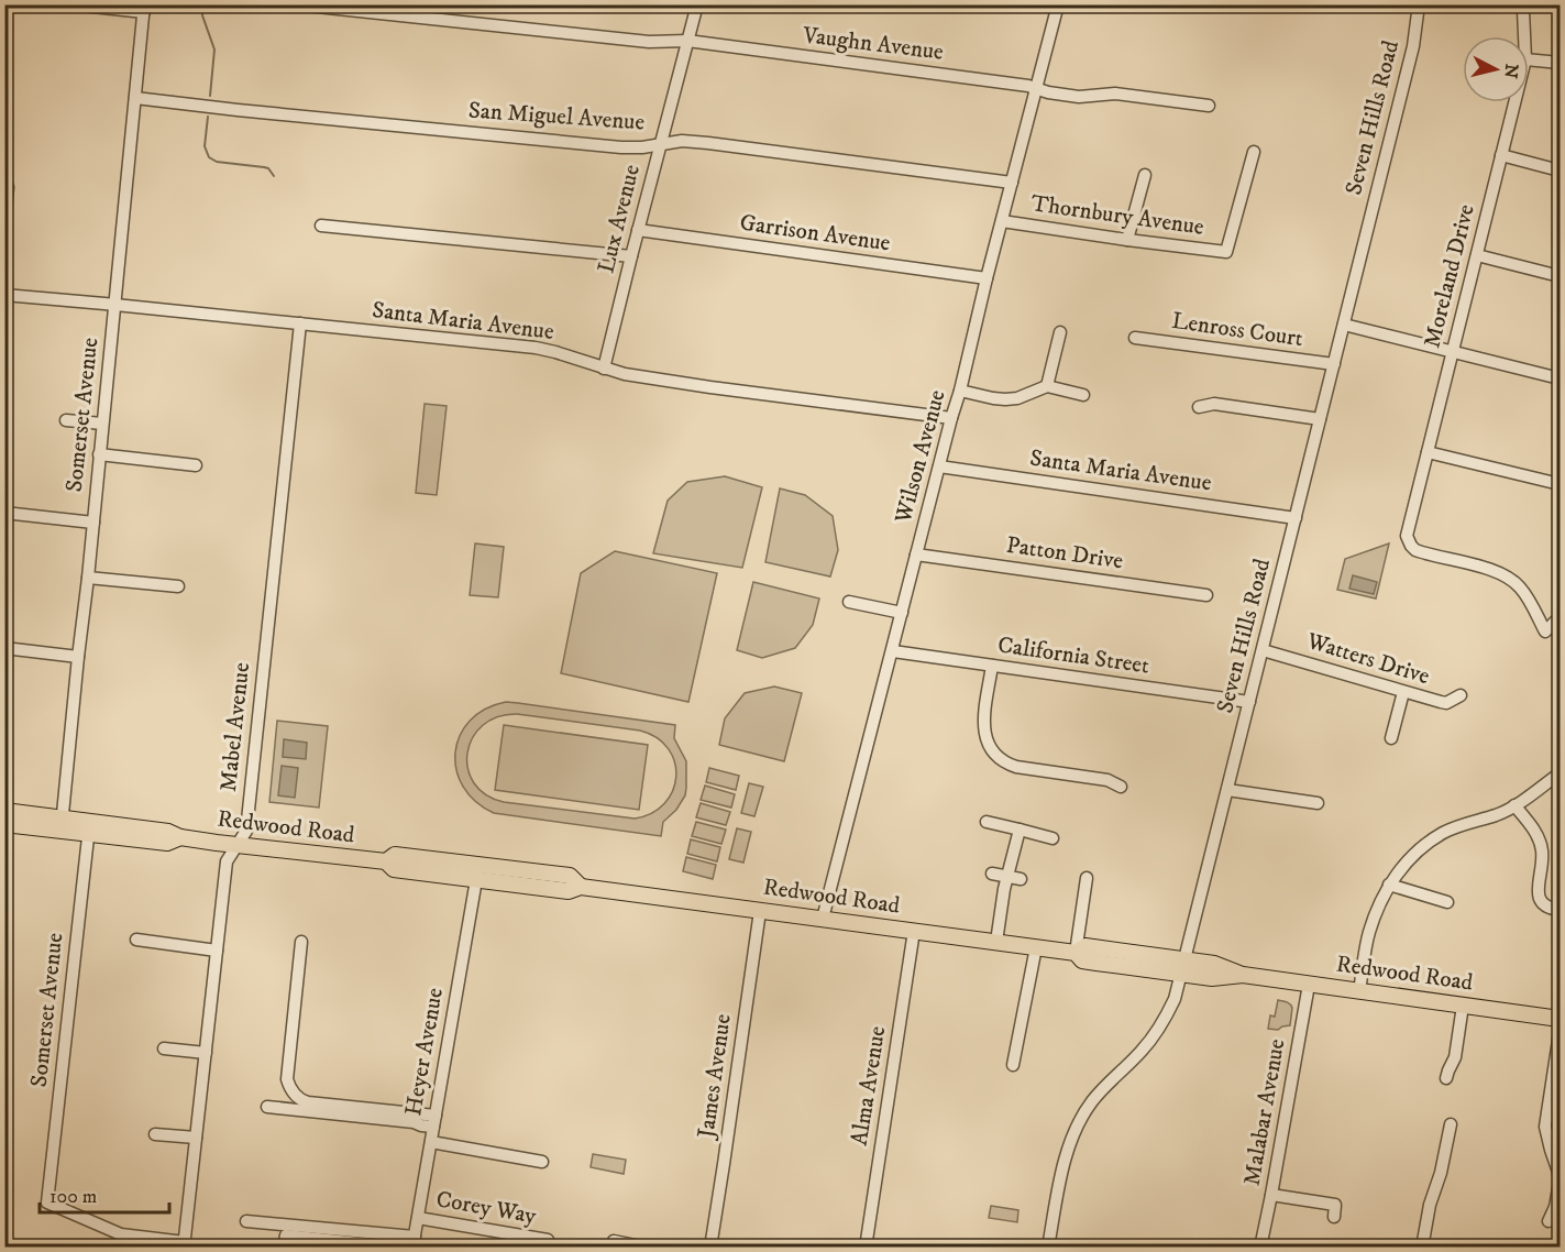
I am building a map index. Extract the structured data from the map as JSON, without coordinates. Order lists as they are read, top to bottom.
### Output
{
  "streets": {
    "main road": ["Redwood Road"],
    "street": [
      "Vaughn Avenue",
      "San Miguel Avenue",
      "Seven Hills Road",
      "Thornbury Avenue",
      "Lux Avenue",
      "Garrison Avenue",
      "Moreland Drive",
      "Santa Maria Avenue",
      "Lenross Court",
      "Somerset Avenue",
      "Wilson Avenue",
      "Patton Drive",
      "California Street",
      "Watters Drive",
      "Mabel Avenue",
      "Heyer Avenue",
      "James Avenue",
      "Alma Avenue",
      "Malabar Avenue",
      "Corey Way"
    ]
  },
  "crossings": [
    ["Vaughn Avenue", "Lux Avenue"],
    ["Vaughn Avenue", "Wilson Avenue"],
    ["San Miguel Avenue", "Lux Avenue"],
    ["San Miguel Avenue", "Somerset Avenue"],
    ["San Miguel Avenue", "Wilson Avenue"],
    ["Seven Hills Road", "Santa Maria Avenue"],
    ["Seven Hills Road", "Lenross Court"],
    ["Seven Hills Road", "California Street"],
    ["Seven Hills Road", "Watters Drive"],
    ["Seven Hills Road", "Redwood Road"],
    ["Thornbury Avenue", "Wilson Avenue"],
    ["Lux Avenue", "Garrison Avenue"],
    ["Lux Avenue", "Santa Maria Avenue"],
    ["Garrison Avenue", "Wilson Avenue"],
    ["Santa Maria Avenue", "Somerset Avenue"],
    ["Santa Maria Avenue", "Wilson Avenue"],
    ["Santa Maria Avenue", "Mabel Avenue"],
    ["Somerset Avenue", "Mabel Avenue"],
    ["Somerset Avenue", "Redwood Road"],
    ["Wilson Avenue", "Patton Drive"],
    ["Wilson Avenue", "California Street"],
    ["Wilson Avenue", "Redwood Road"],
    ["Mabel Avenue", "Redwood Road"],
    ["Redwood Road", "Heyer Avenue"],
    ["Redwood Road", "James Avenue"],
    ["Redwood Road", "Alma Avenue"],
    ["Redwood Road", "Malabar Avenue"],
    ["Heyer Avenue", "Corey Way"]
  ],
  "scale_bar": "100 m",
  "north": "right"
}
